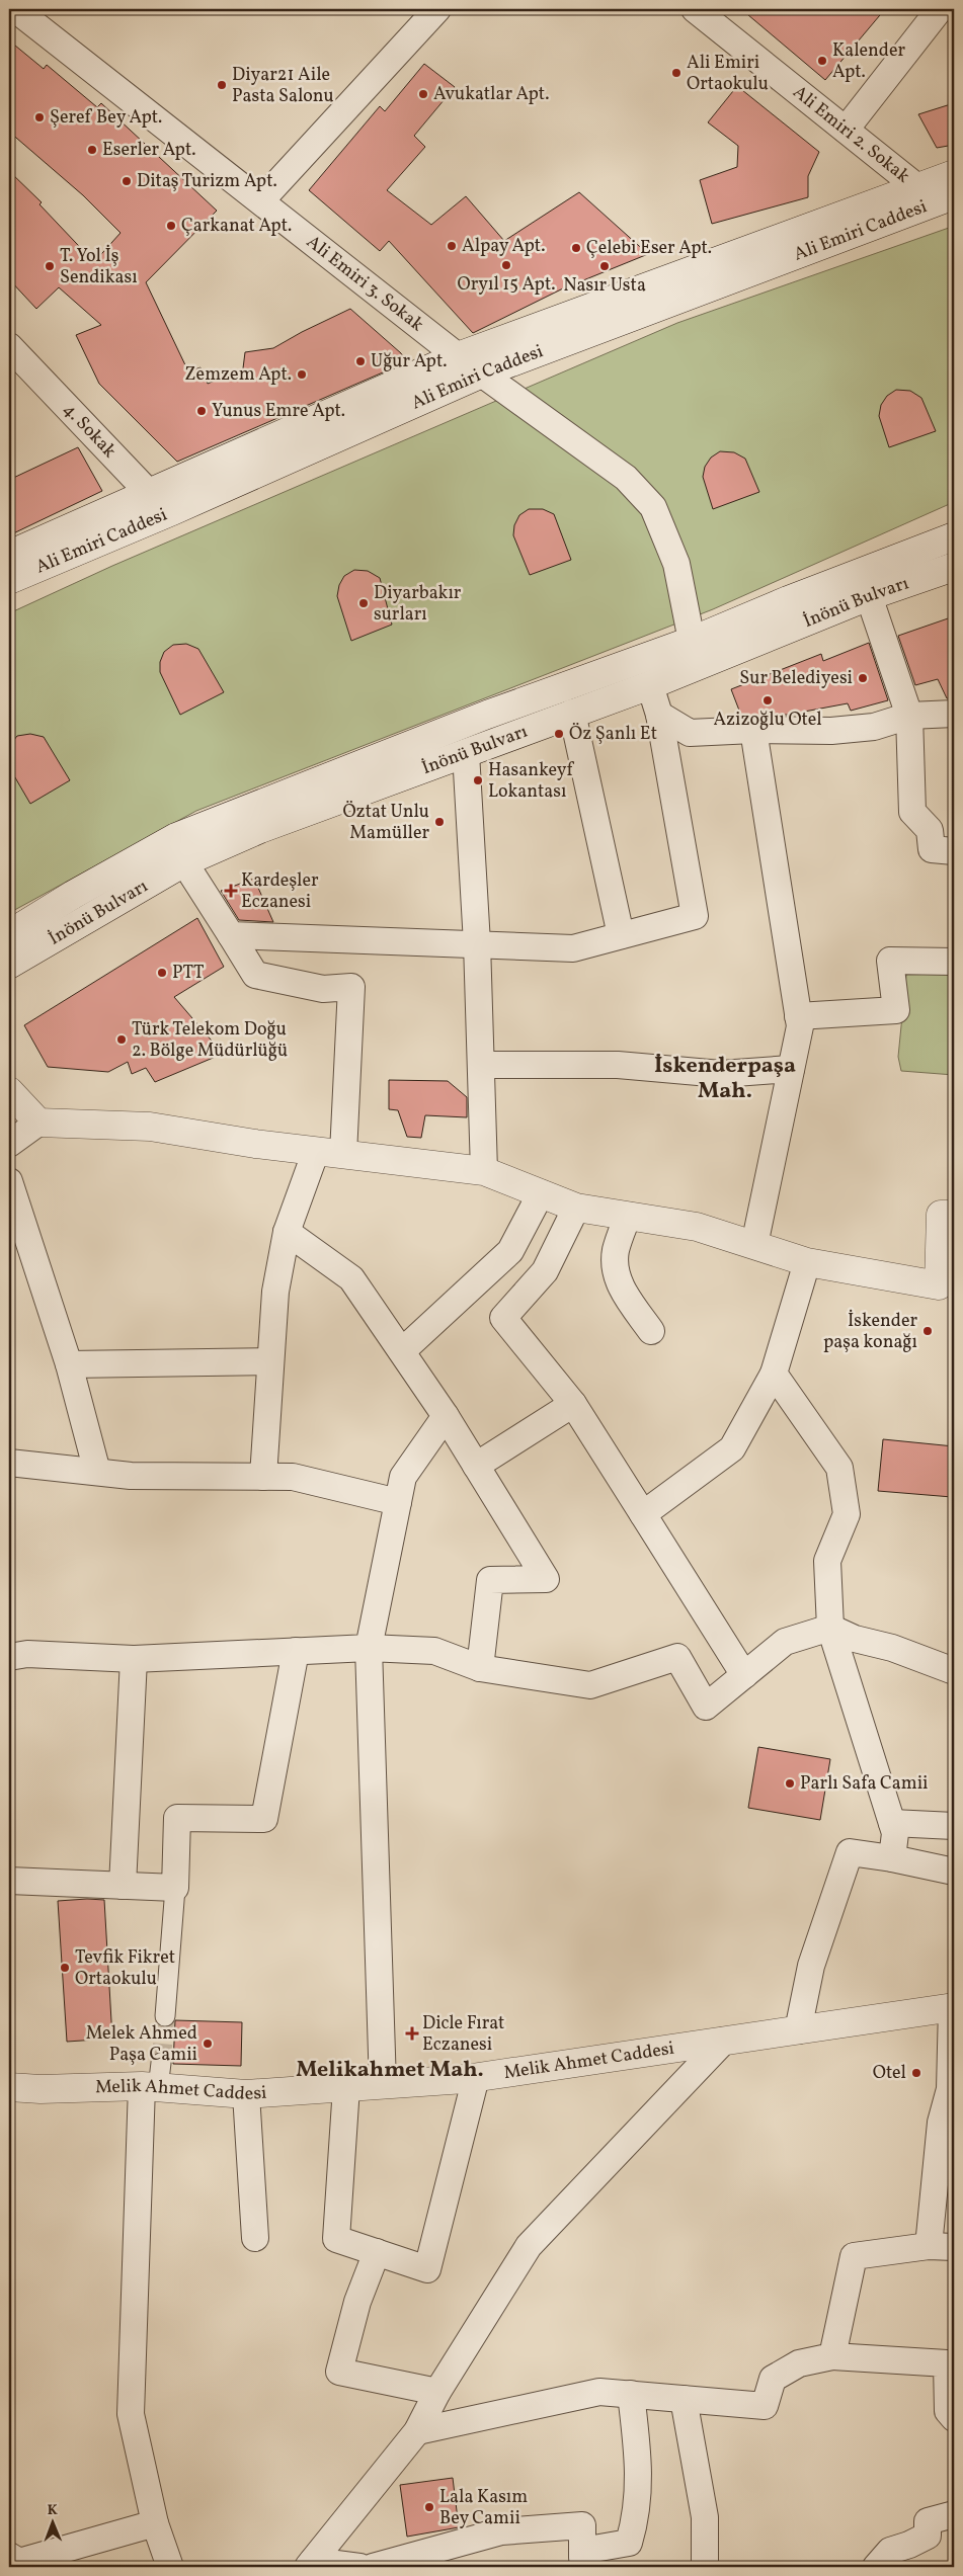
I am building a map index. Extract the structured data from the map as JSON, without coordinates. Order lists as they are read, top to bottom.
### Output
{
  "streets": {
    "main road": ["Ali Emiri Caddesi", "İnönü Bulvarı", "Melik Ahmet Caddesi"],
    "street": ["Ali Emiri 2. Sokak", "Ali Emiri 3. Sokak", "4. Sokak"]
  },
  "crossings": [
    ["Ali Emiri 2. Sokak", "Ali Emiri Caddesi"],
    ["Ali Emiri Caddesi", "Ali Emiri 3. Sokak"],
    ["Ali Emiri Caddesi", "4. Sokak"]
  ],
  "districts": ["İskenderpaşa Mah.", "Melikahmet Mah."],
  "places": {
    "other": [
      "Kalender Apt.",
      "Ali Emiri Ortaokulu",
      "Diyar21 Aile Pasta Salonu",
      "Avukatlar Apt.",
      "Şeref Bey Apt.",
      "Eserler Apt.",
      "Ditaş Turizm Apt.",
      "Çarkanat Apt.",
      "Alpay Apt.",
      "Çelebi Eser Apt.",
      "Oryıl 15 Apt.",
      "T. Yol İş Sendikası",
      "Nasır Usta",
      "Uğur Apt.",
      "Zemzem Apt.",
      "Yunus Emre Apt.",
      "Diyarbakır surları",
      "Sur Belediyesi",
      "Azizoğlu Otel",
      "Öz Şanlı Et",
      "Hasankeyf Lokantası",
      "Öztat Unlu Mamüller",
      "PTT",
      "Türk Telekom Doğu 2. Bölge Müdürlüğü",
      "İskender paşa konağı",
      "Parlı Safa Camii",
      "Tevfik Fikret Ortaokulu",
      "Melek Ahmed Paşa Camii",
      "Otel",
      "Lala Kasım Bey Camii"
    ],
    "health": ["Kardeşler Eczanesi", "Dicle Fırat Eczanesi"]
  },
  "north": "top"
}
